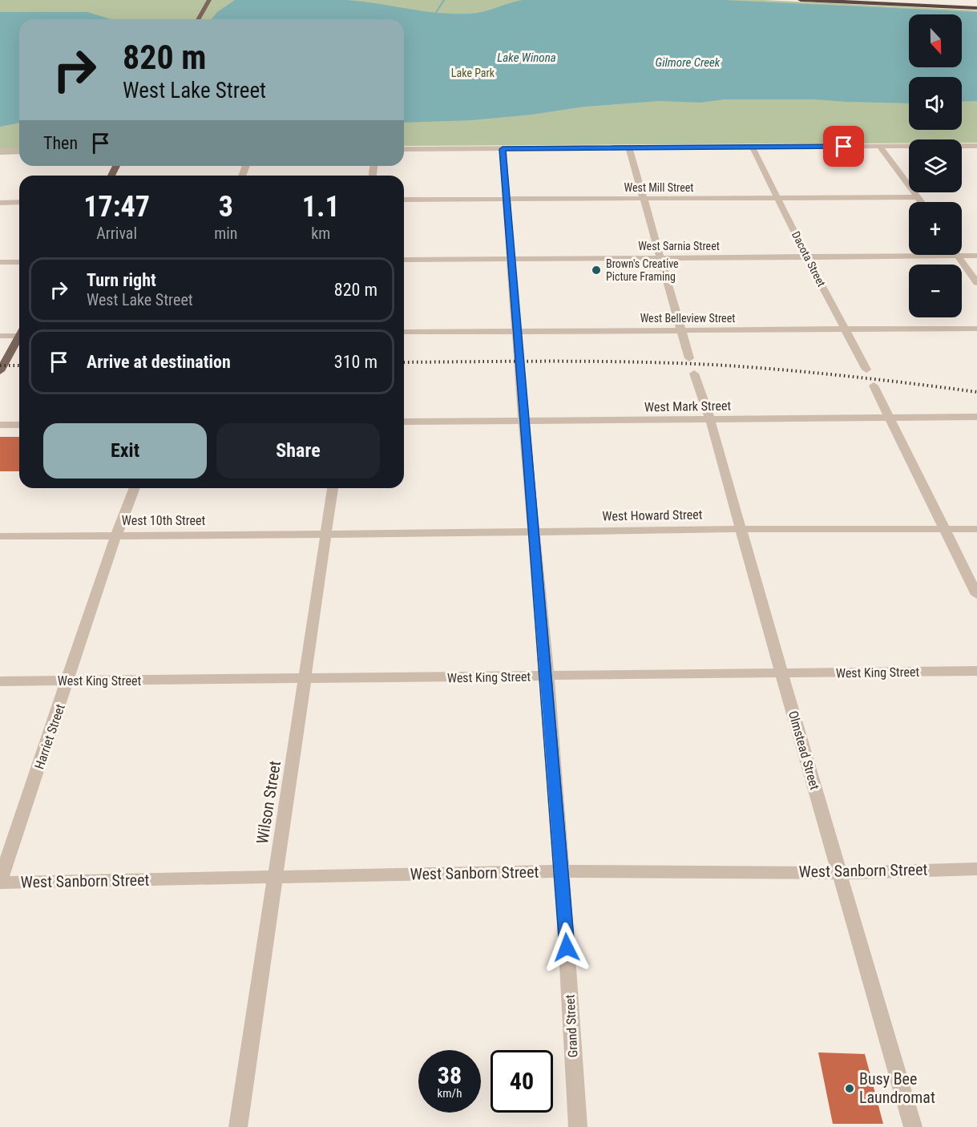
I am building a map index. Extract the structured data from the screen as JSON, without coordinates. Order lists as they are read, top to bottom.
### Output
{
  "streets": {
    "street": [
      "West Mill Street",
      "West Sarnia Street",
      "Dacota Street",
      "West Belleview Street",
      "West Mark Street",
      "West Howard Street",
      "West 10th Street",
      "West King Street",
      "Harriet Street",
      "Olmstead Street",
      "Wilson Street",
      "West Sanborn Street",
      "Grand Street"
    ]
  },
  "crossings": [
    ["West Mill Street", "Dacota Street"],
    ["West Mill Street", "Grand Street"],
    ["West Sarnia Street", "Dacota Street"],
    ["West Sarnia Street", "Grand Street"],
    ["Dacota Street", "West Belleview Street"],
    ["West Belleview Street", "Grand Street"],
    ["West Mark Street", "Olmstead Street"],
    ["West Mark Street", "Grand Street"],
    ["West Howard Street", "West 10th Street"],
    ["West Howard Street", "Olmstead Street"],
    ["West Howard Street", "Wilson Street"],
    ["West Howard Street", "Grand Street"],
    ["West 10th Street", "Harriet Street"],
    ["West 10th Street", "Wilson Street"],
    ["West King Street", "Harriet Street"],
    ["West King Street", "Olmstead Street"],
    ["West King Street", "Wilson Street"],
    ["West King Street", "Grand Street"],
    ["Harriet Street", "West Sanborn Street"],
    ["Olmstead Street", "West Sanborn Street"],
    ["Wilson Street", "West Sanborn Street"],
    ["West Sanborn Street", "Grand Street"]
  ],
  "water": ["Lake Winona", "Gilmore Creek"],
  "parks": ["Lake Park"],
  "places": ["Brown's Creative Picture Framing", "Busy Bee Laundromat"],
  "north": "bottom",
  "page": {
    "map_buttons": ["+", "−"],
    "turn": ["820 m", "West Lake Street"],
    "then": "Then",
    "eta": [
      "17:47",
      "Arrival",
      "3",
      "min",
      "1.1",
      "km"
    ],
    "list": [
      {
        "name": "Turn right",
        "note": "West Lake Street",
        "value": "820 m"
      },
      {
        "name": "Arrive at destination",
        "value": "310 m"
      }
    ],
    "buttons": ["Exit", "Share"],
    "speed": "38 km/h",
    "limit": "40"
  }
}
